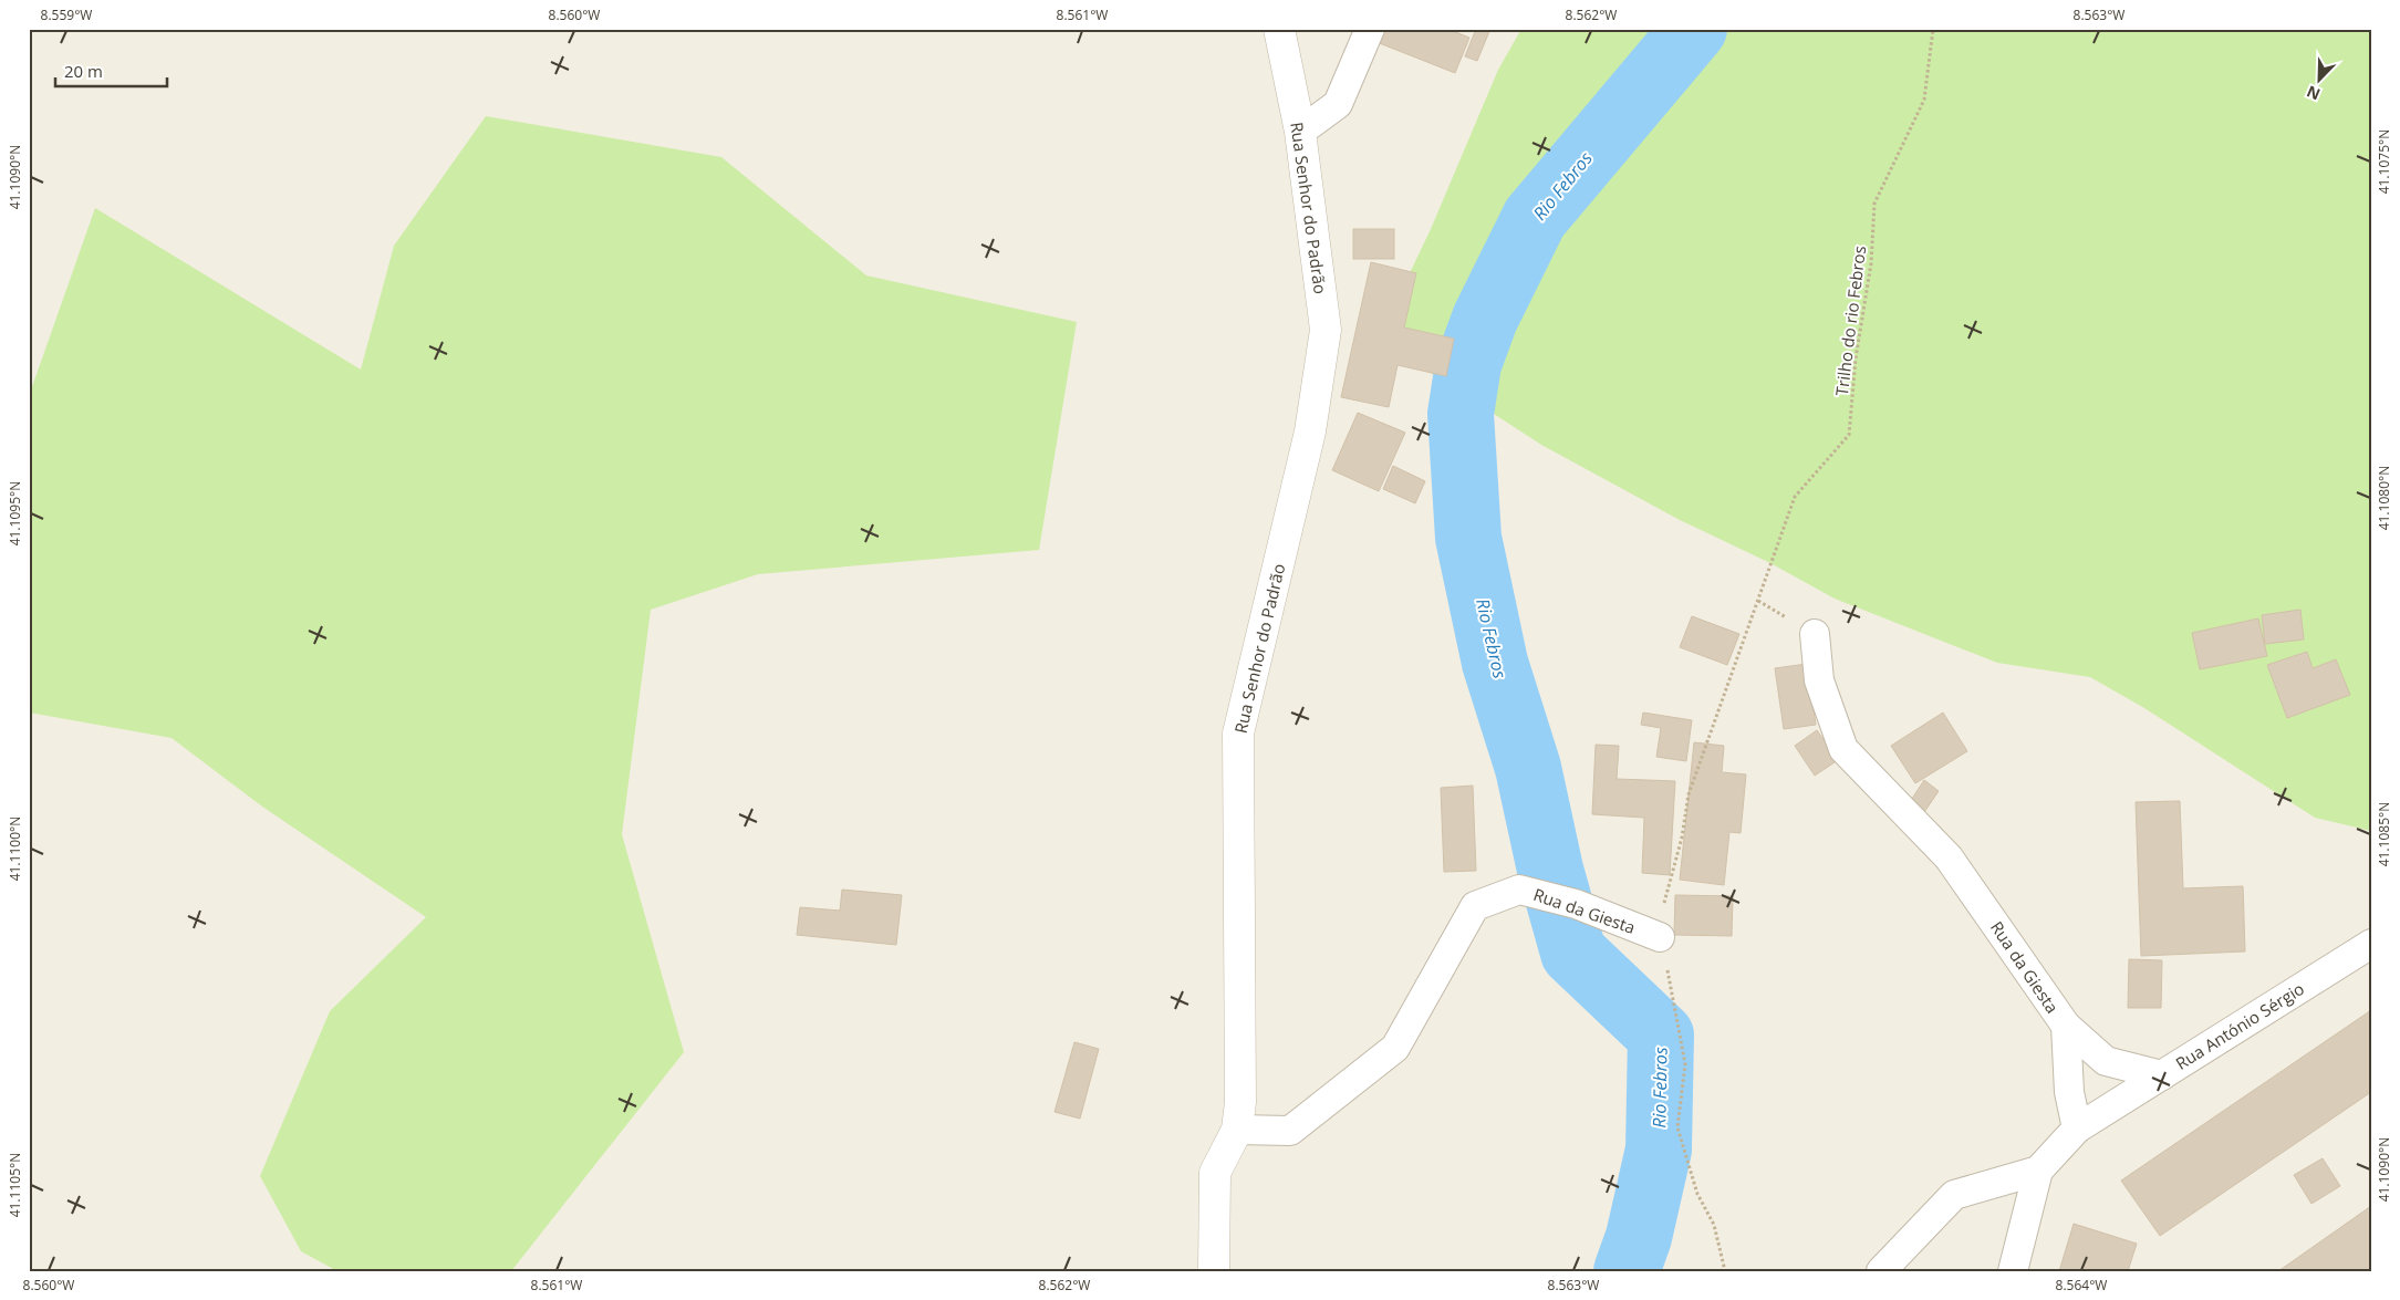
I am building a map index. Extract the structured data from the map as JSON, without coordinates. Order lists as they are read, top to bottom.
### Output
{
  "streets": {
    "street": ["Rua Senhor do Padrão", "Rua da Giesta", "Rua António Sérgio"],
    "path": ["Trilho do rio Febros"]
  },
  "crossings": [
    ["Rua Senhor do Padrão", "Rua da Giesta"],
    ["Trilho do rio Febros", "Rua da Giesta"],
    ["Rua da Giesta", "Rua António Sérgio"]
  ],
  "water": ["Rio Febros"],
  "scale_bar": "20 m",
  "north": "bottom left",
  "coordinates": [
    "8.559°W",
    "8.560°W",
    "8.561°W",
    "8.562°W",
    "8.563°W",
    "41.1075°N",
    "41.1090°N",
    "41.1080°N",
    "41.1095°N",
    "41.1085°N",
    "41.1100°N",
    "41.1105°N",
    "8.564°W"
  ]
}
